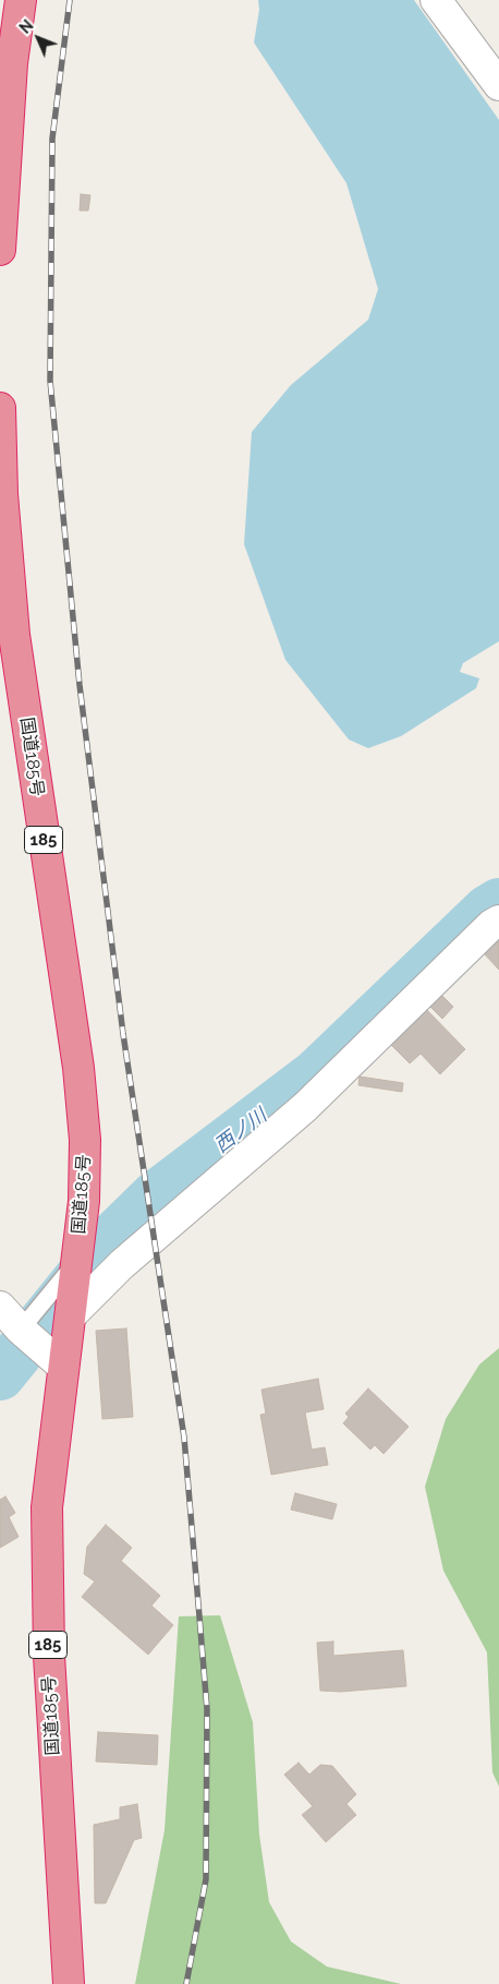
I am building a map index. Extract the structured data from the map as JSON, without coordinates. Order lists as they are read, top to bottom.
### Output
{
  "streets": {
    "highway": ["国道185号", "185"]
  },
  "water": ["西ノ川"],
  "north": "top left"
}
